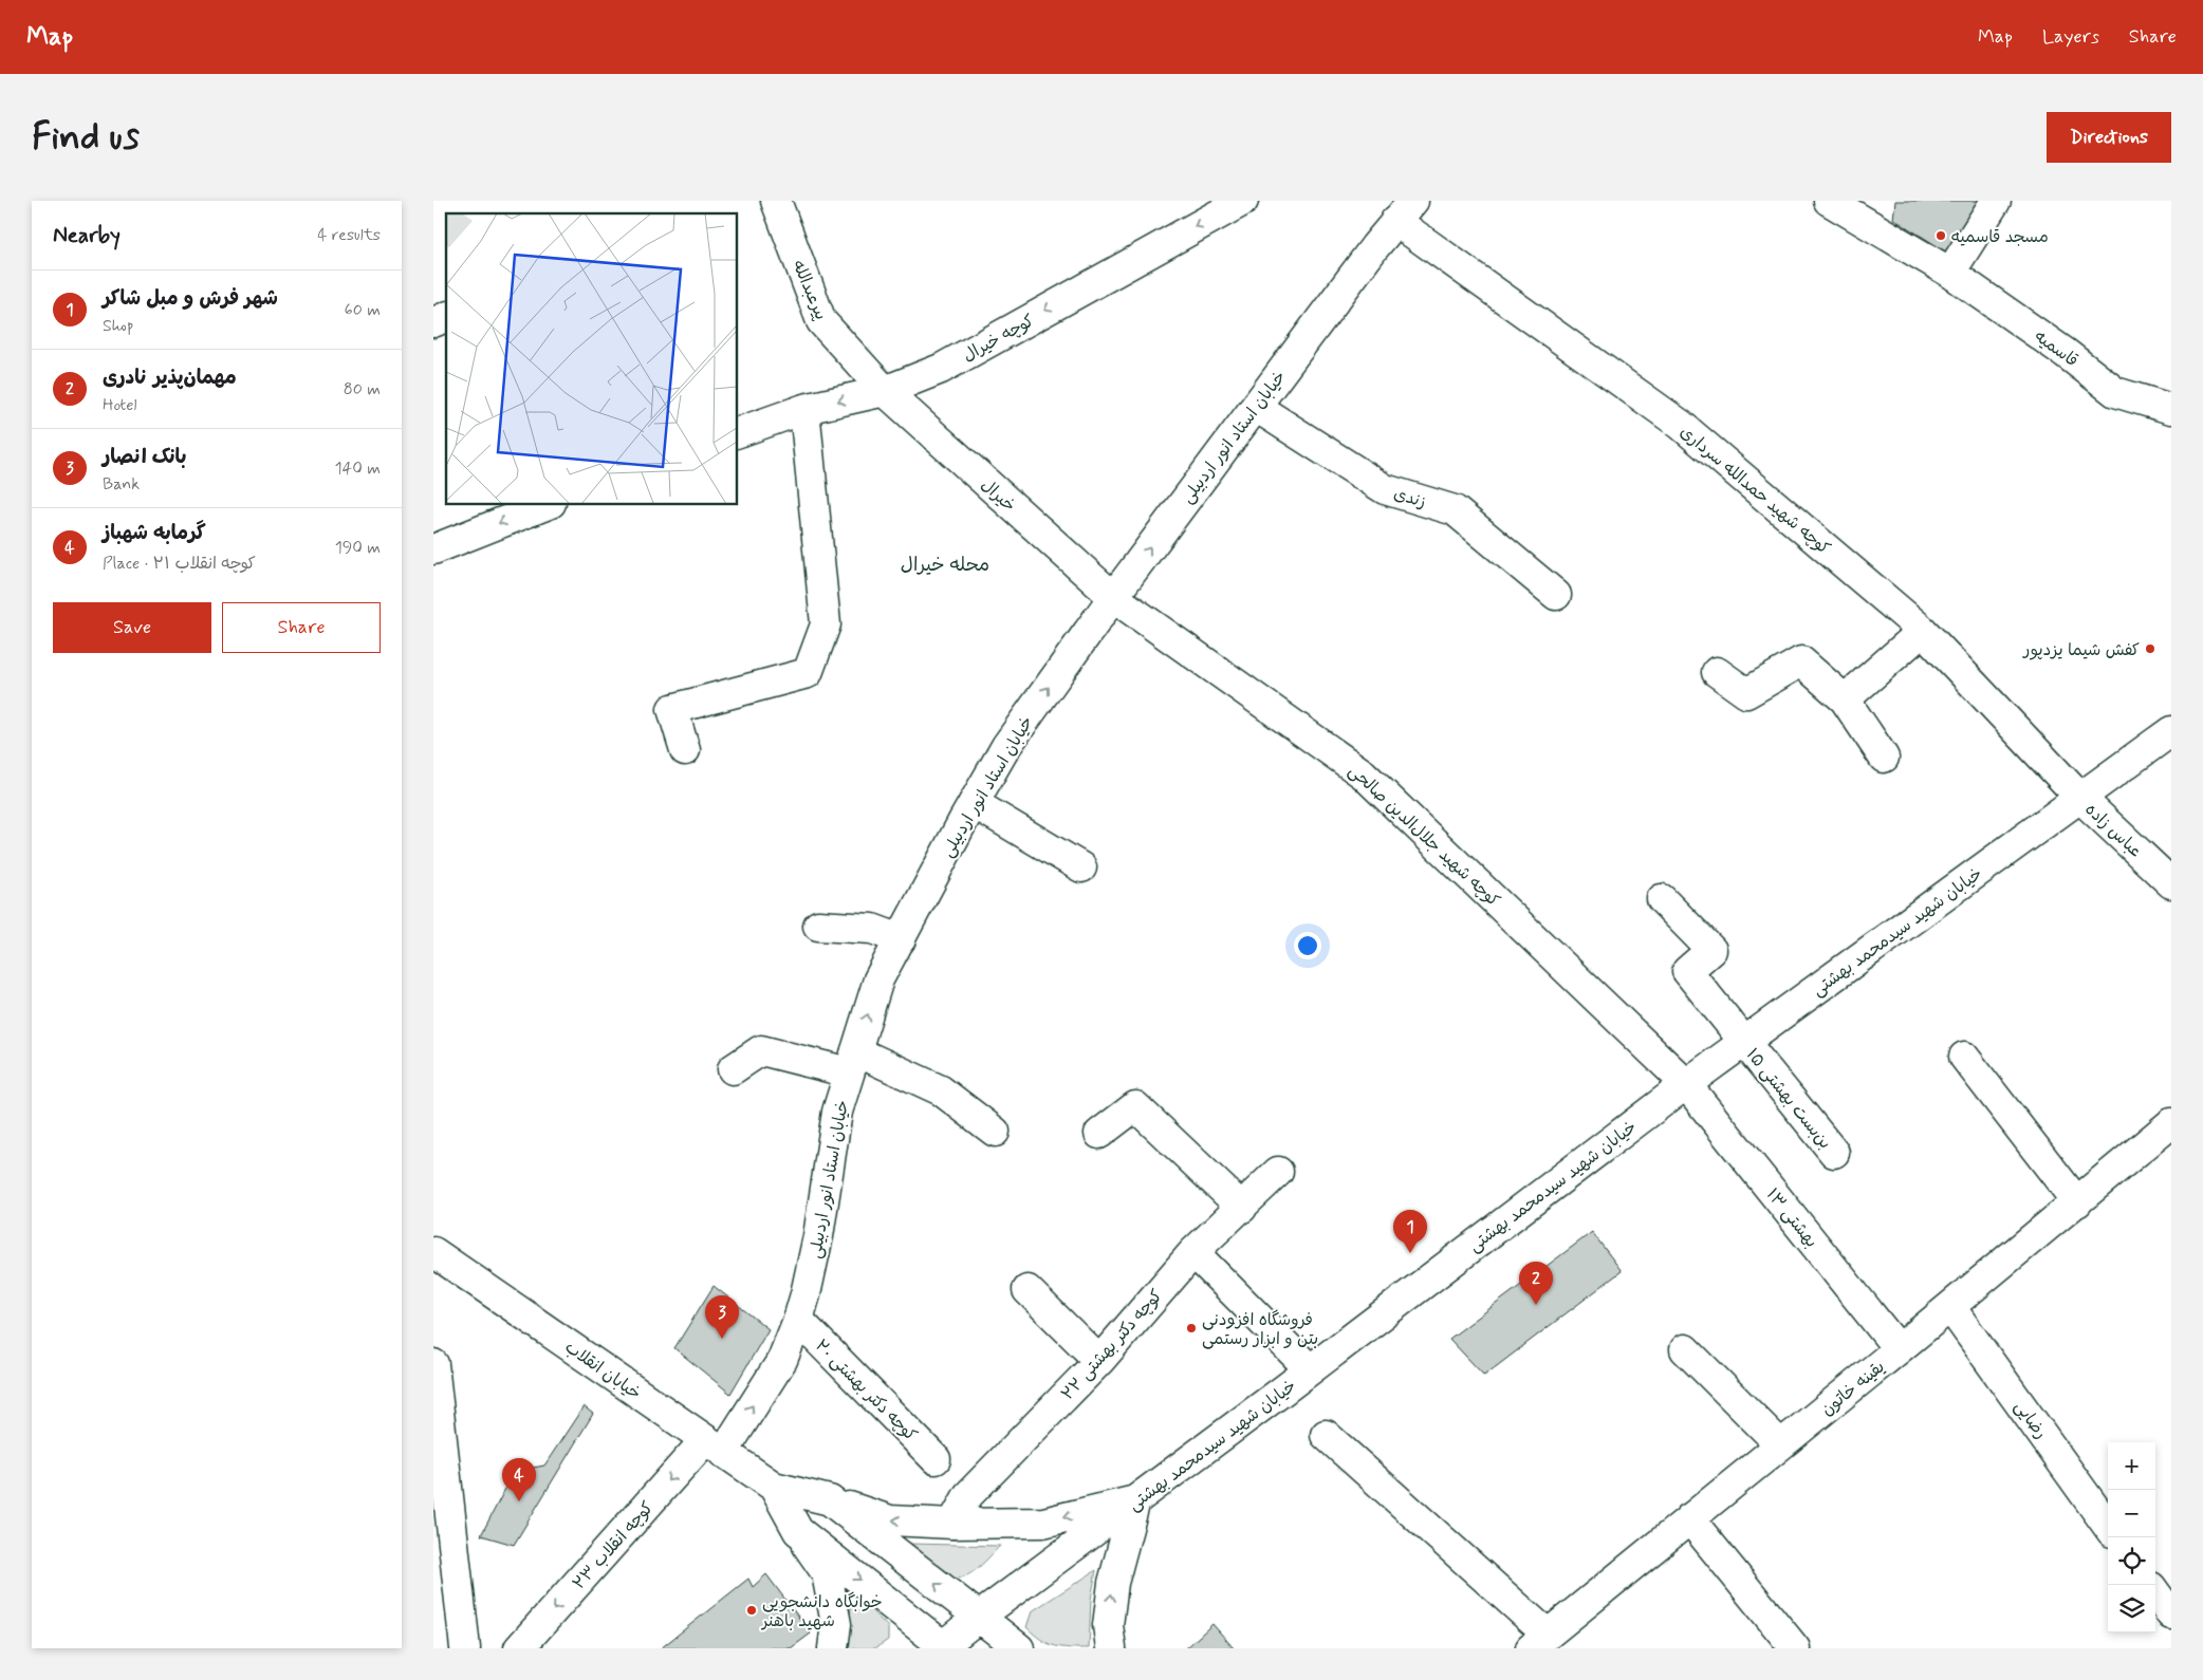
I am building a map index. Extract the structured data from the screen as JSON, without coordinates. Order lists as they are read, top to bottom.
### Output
{
  "streets": {
    "street": [
      "پیرعبدالله",
      "کوچه خیرال",
      "قاسمیه",
      "خیابان استاد انور اردبیلی",
      "کوچه شهید حمدالله سرداری",
      "خیرال",
      "زندی",
      "عباس زاده",
      "کوچه شهید جلال‌الدین صالحی",
      "خیابان شهید سیدمحمد بهشتی",
      "بن‌بست بهشتی ۱۵",
      "بهشتی ۱۳",
      "کوچه دکتر بهشتی ۲۲",
      "خیابان انقلاب",
      "یقینه خاتون",
      "کوچه دکتر بهشتی ۲۰",
      "رضایی",
      "کوچه انقلاب ۲۳"
    ]
  },
  "crossings": [
    ["پیرعبدالله", "کوچه خیرال"],
    ["پیرعبدالله", "خیرال"],
    ["کوچه خیرال", "خیرال"],
    ["خیابان استاد انور اردبیلی", "کوچه شهید حمدالله سرداری"],
    ["خیابان استاد انور اردبیلی", "خیرال"],
    ["خیابان استاد انور اردبیلی", "زندی"],
    ["خیابان استاد انور اردبیلی", "کوچه شهید جلال‌الدین صالحی"],
    ["خیابان استاد انور اردبیلی", "خیابان انقلاب"],
    ["خیابان استاد انور اردبیلی", "کوچه دکتر بهشتی ۲۰"],
    ["خیابان استاد انور اردبیلی", "کوچه انقلاب ۲۳"],
    ["کوچه شهید حمدالله سرداری", "عباس زاده"],
    ["کوچه شهید حمدالله سرداری", "خیابان شهید سیدمحمد بهشتی"],
    ["خیرال", "کوچه شهید جلال‌الدین صالحی"],
    ["عباس زاده", "خیابان شهید سیدمحمد بهشتی"],
    ["کوچه شهید جلال‌الدین صالحی", "خیابان شهید سیدمحمد بهشتی"],
    ["کوچه شهید جلال‌الدین صالحی", "بهشتی ۱۳"],
    ["خیابان شهید سیدمحمد بهشتی", "بن‌بست بهشتی ۱۵"],
    ["خیابان شهید سیدمحمد بهشتی", "بهشتی ۱۳"],
    ["بهشتی ۱۳", "یقینه خاتون"],
    ["خیابان انقلاب", "کوچه انقلاب ۲۳"],
    ["یقینه خاتون", "رضایی"]
  ],
  "one_way": ["کوچه خیرال", "خیابان استاد انور اردبیلی", "کوچه انقلاب ۲۳"],
  "districts": ["محله خیرال"],
  "places": [
    "مسجد قاسمیه",
    "کفش شیما یزدپور",
    "فروشگاه افزودنی بتن و ابزار رستمی",
    "خوابگاه دانشجویی شهید باهنر"
  ],
  "page": {
    "header": "Map",
    "nav": ["Map", "Layers", "Share"],
    "buttons": [
      "Directions",
      ["Save", "Share"]
    ],
    "title": "Find us",
    "heading": ["Nearby", "4 results"],
    "list": [
      {
        "mark": "1",
        "name": "شهر فرش و مبل شاکر",
        "note": "Shop",
        "value": "60 m"
      },
      {
        "mark": "2",
        "name": "مهمان‌پذیر نادری",
        "note": "Hotel",
        "value": "80 m"
      },
      {
        "mark": "3",
        "name": "بانک انصار",
        "note": "Bank",
        "value": "140 m"
      },
      {
        "mark": "4",
        "name": "گرمابه شهباز",
        "note": "Place · کوچه انقلاب ۲۱",
        "value": "190 m"
      }
    ],
    "pins": [
      "1",
      "2",
      "3",
      "4"
    ],
    "map_buttons": ["+", "−"]
  }
}
